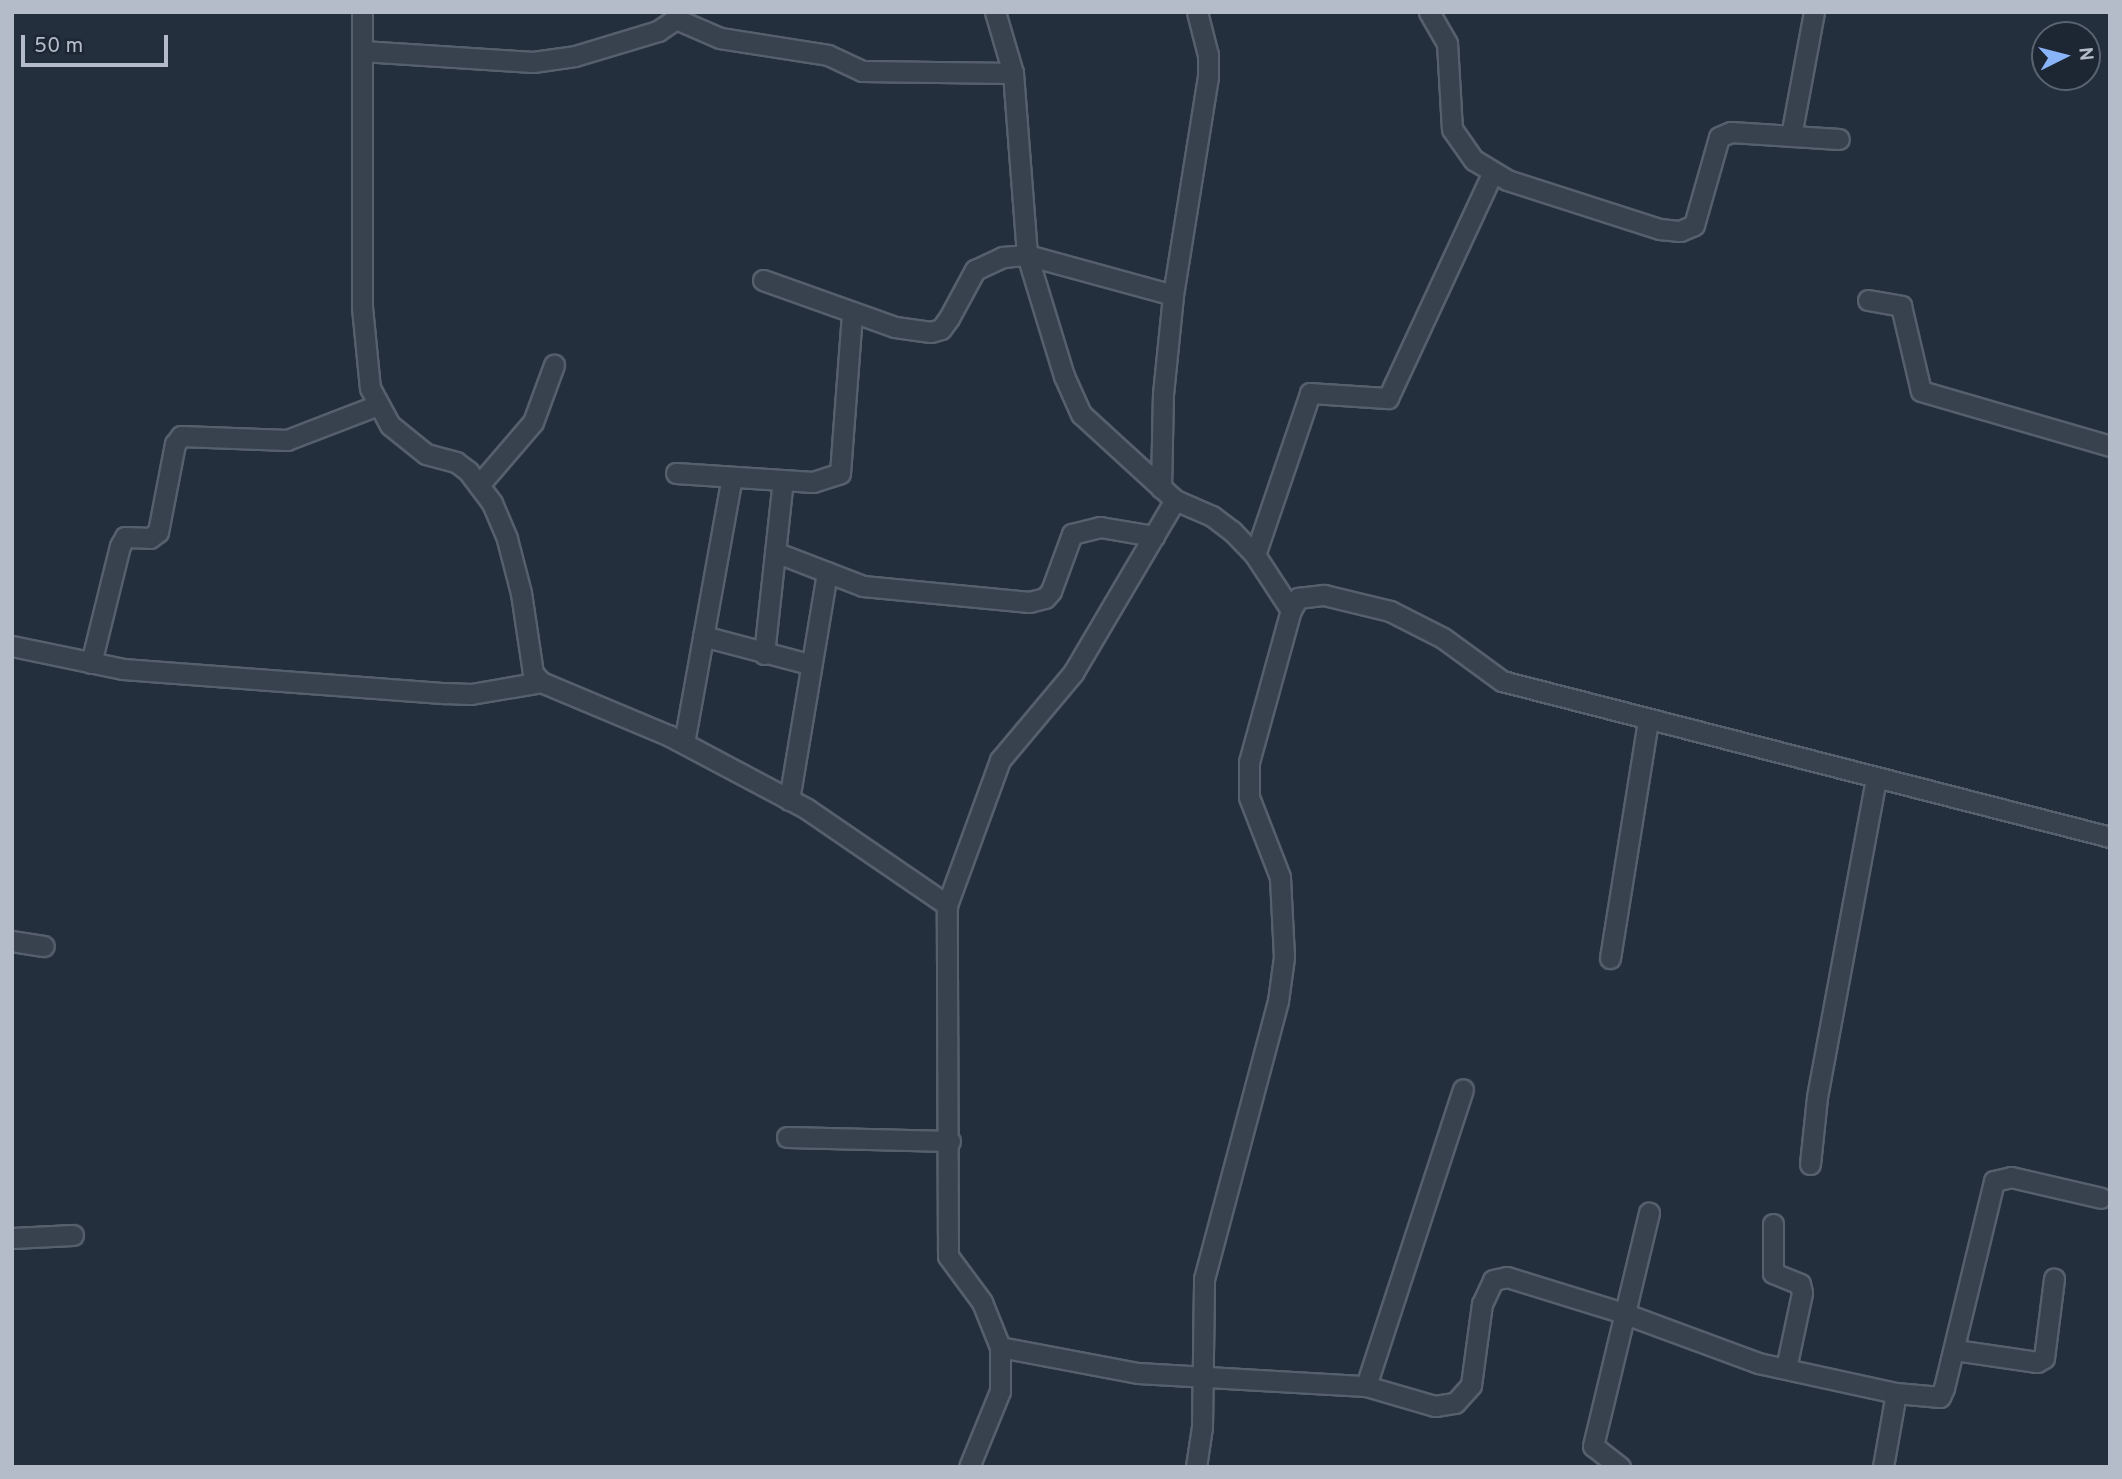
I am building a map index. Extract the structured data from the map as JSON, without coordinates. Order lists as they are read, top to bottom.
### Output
{
  "scale_bar": "50 m",
  "north": "right"
}
